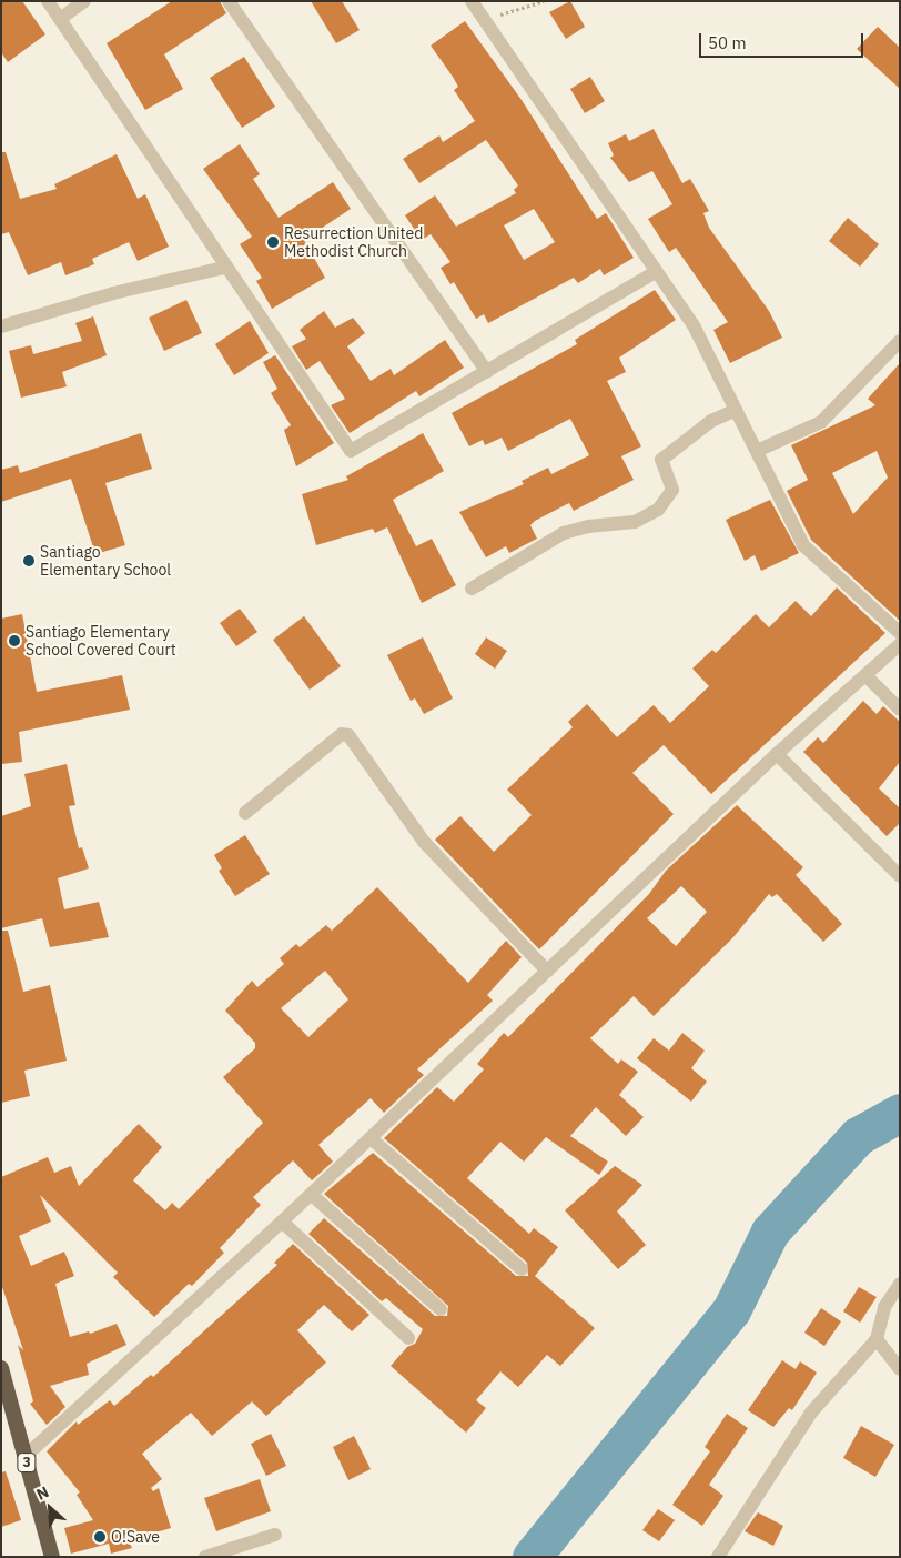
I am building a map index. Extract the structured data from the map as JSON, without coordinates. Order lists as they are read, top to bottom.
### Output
{
  "streets": {
    "highway": ["3"]
  },
  "places": [
    "Resurrection United Methodist Church",
    "Santiago Elementary School",
    "Santiago Elementary School Covered Court",
    "O!Save"
  ],
  "scale_bar": "50 m",
  "north": "top left"
}
